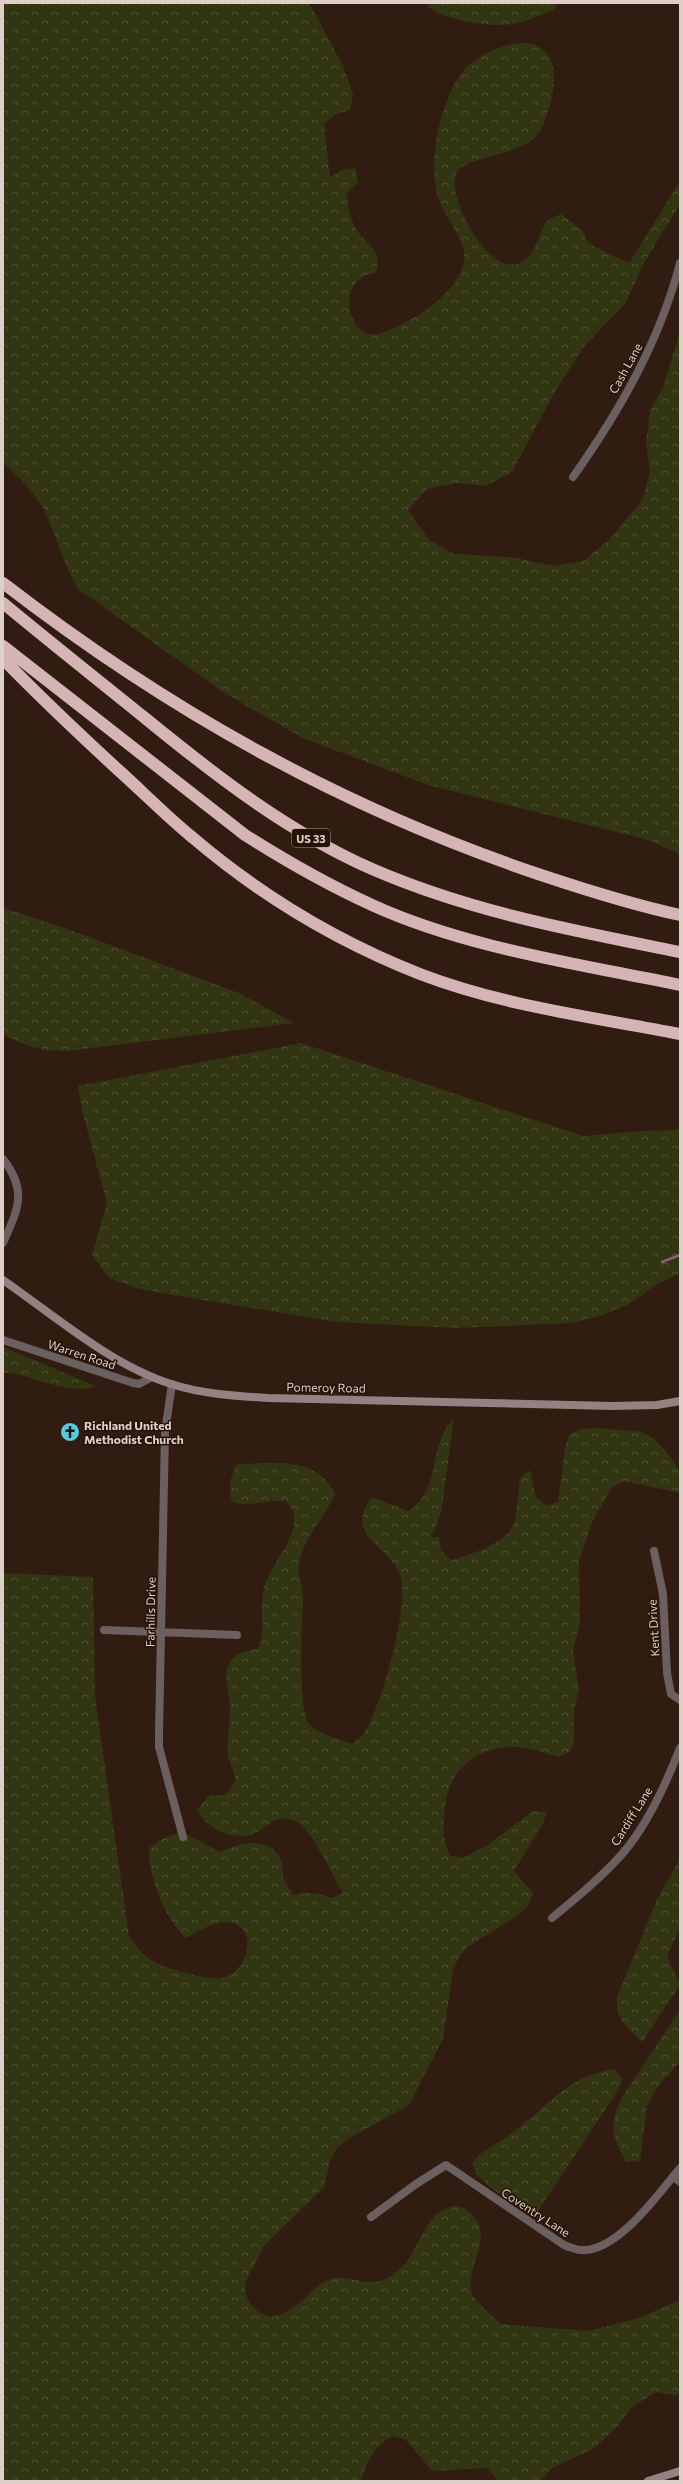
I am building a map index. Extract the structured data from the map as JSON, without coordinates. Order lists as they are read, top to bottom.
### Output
{
  "streets": {
    "highway": ["US 33"],
    "street": [
      "Cash Lane",
      "Warren Road",
      "Pomeroy Road",
      "Farhills Drive",
      "Kent Drive",
      "Cardiff Lane",
      "Coventry Lane"
    ]
  },
  "crossings": [
    ["Warren Road", "Pomeroy Road"],
    ["Pomeroy Road", "Farhills Drive"]
  ],
  "places": {
    "church": ["Richland United Methodist Church"]
  }
}
